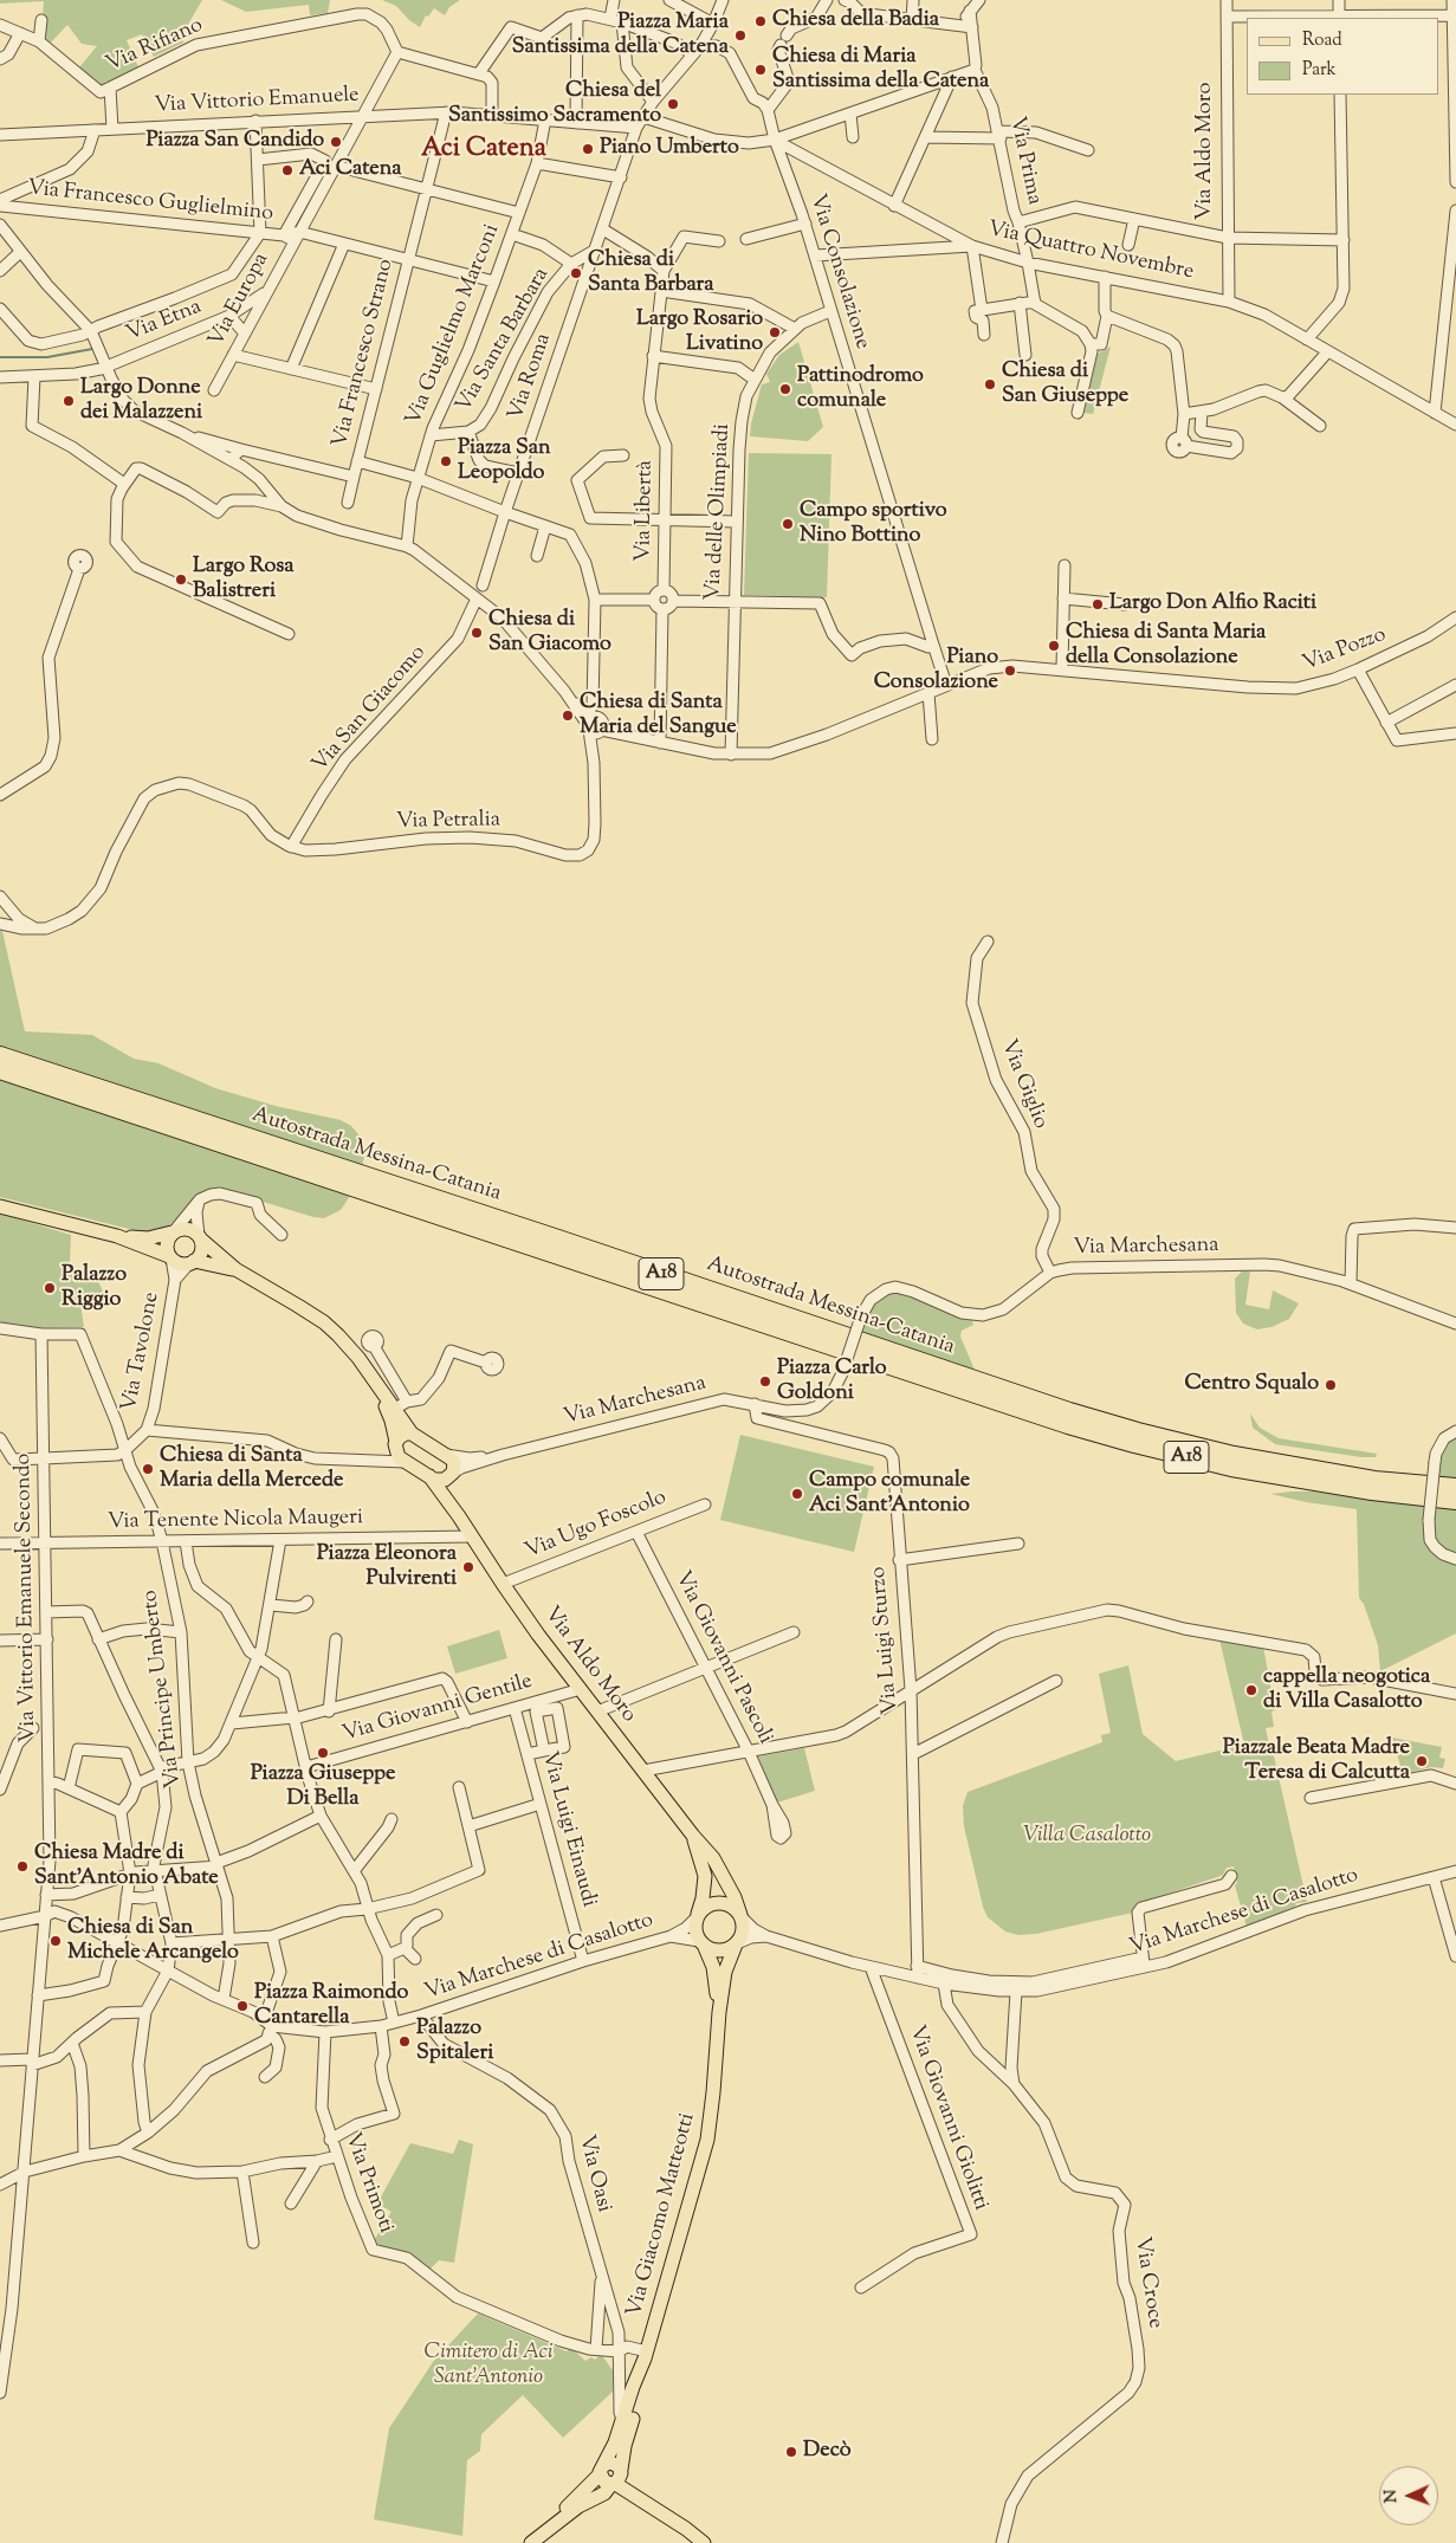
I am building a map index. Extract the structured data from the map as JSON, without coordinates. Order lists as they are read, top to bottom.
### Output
{
  "streets": {
    "highway": ["Autostrada Messina-Catania", "A18"],
    "main road": ["Via Aldo Moro", "Via Giacomo Matteotti"],
    "street": [
      "Via Rifiano",
      "Via Vittorio Emanuele",
      "Via Prima",
      "Via Francesco Guglielmino",
      "Via Quattro Novembre",
      "Via Consolazione",
      "Via Europa",
      "Via Etna",
      "Via Guglielmo Marconi",
      "Via Santa Barbara",
      "Via Francesco Strano",
      "Via Roma",
      "Via Libertà",
      "Via delle Olimpiadi",
      "Via Pozzo",
      "Via San Giacomo",
      "Via Petralia",
      "Via Giglio",
      "Via Marchesana",
      "Via Tavolone",
      "Via Tenente Nicola Maugeri",
      "Via Ugo Foscolo",
      "Via Vittorio Emanuele Secondo",
      "Via Luigi Sturzo",
      "Via Giovanni Pascoli",
      "Via Principe Umberto",
      "Via Giovanni Gentile",
      "Via Luigi Einaudi",
      "Via Marchese di Casalotto",
      "Via Giovanni Giolitti",
      "Via Oasi",
      "Via Primoti",
      "Via Croce"
    ]
  },
  "crossings": [
    ["Via Rifiano", "Via Europa"],
    ["Via Vittorio Emanuele", "Via Europa"],
    ["Via Vittorio Emanuele", "Via Guglielmo Marconi"],
    ["Via Vittorio Emanuele", "Via Francesco Strano"],
    ["Via Vittorio Emanuele", "Via Roma"],
    ["Via Aldo Moro", "Via Quattro Novembre"],
    ["Via Aldo Moro", "Via Tenente Nicola Maugeri"],
    ["Via Aldo Moro", "Via Ugo Foscolo"],
    ["Via Aldo Moro", "Via Giovanni Gentile"],
    ["Via Prima", "Via Quattro Novembre"],
    ["Via Quattro Novembre", "Via Consolazione"],
    ["Via Consolazione", "Via delle Olimpiadi"],
    ["Via Consolazione", "Via Pozzo"],
    ["Via Europa", "Via Etna"],
    ["Via Guglielmo Marconi", "Via Santa Barbara"],
    ["Via delle Olimpiadi", "Via Pozzo"],
    ["Via Pozzo", "Via Petralia"],
    ["Via San Giacomo", "Via Petralia"],
    ["Via Giglio", "Via Marchesana"],
    ["Via Marchesana", "Via Luigi Sturzo"],
    ["Via Tenente Nicola Maugeri", "Via Vittorio Emanuele Secondo"],
    ["Via Tenente Nicola Maugeri", "Via Principe Umberto"],
    ["Via Ugo Foscolo", "Via Giovanni Pascoli"],
    ["Via Vittorio Emanuele Secondo", "Via Principe Umberto"],
    ["Via Luigi Sturzo", "Via Marchese di Casalotto"],
    ["Via Giovanni Gentile", "Via Luigi Einaudi"],
    ["Via Luigi Einaudi", "Via Marchese di Casalotto"],
    ["Via Marchese di Casalotto", "Via Giovanni Giolitti"],
    ["Via Marchese di Casalotto", "Via Oasi"],
    ["Via Marchese di Casalotto", "Via Primoti"],
    ["Via Marchese di Casalotto", "Via Croce"]
  ],
  "districts": ["Aci Catena"],
  "parks": ["Villa Casalotto", "Cimitero di Aci Sant'Antonio"],
  "places": [
    "Chiesa della Badia",
    "Piazza Maria Santissima della Catena",
    "Chiesa di Maria Santissima della Catena",
    "Chiesa del Santissimo Sacramento",
    "Piazza San Candido",
    "Piano Umberto",
    "Aci Catena",
    "Chiesa di Santa Barbara",
    "Largo Rosario Livatino",
    "Chiesa di San Giuseppe",
    "Pattinodromo comunale",
    "Largo Donne dei Malazzeni",
    "Piazza San Leopoldo",
    "Campo sportivo Nino Bottino",
    "Largo Rosa Balistreri",
    "Largo Don Alfio Raciti",
    "Chiesa di San Giacomo",
    "Chiesa di Santa Maria della Consolazione",
    "Piano Consolazione",
    "Chiesa di Santa Maria del Sangue",
    "Palazzo Riggio",
    "Piazza Carlo Goldoni",
    "Centro Squalo",
    "Chiesa di Santa Maria della Mercede",
    "Campo comunale Aci Sant'Antonio",
    "Piazza Eleonora Pulvirenti",
    "cappella neogotica di Villa Casalotto",
    "Piazza Giuseppe Di Bella",
    "Piazzale Beata Madre Teresa di Calcutta",
    "Chiesa Madre di Sant'Antonio Abate",
    "Chiesa di San Michele Arcangelo",
    "Piazza Raimondo Cantarella",
    "Palazzo Spitaleri",
    "Decò"
  ],
  "legend": ["Road", "Park"],
  "north": "left"
}
